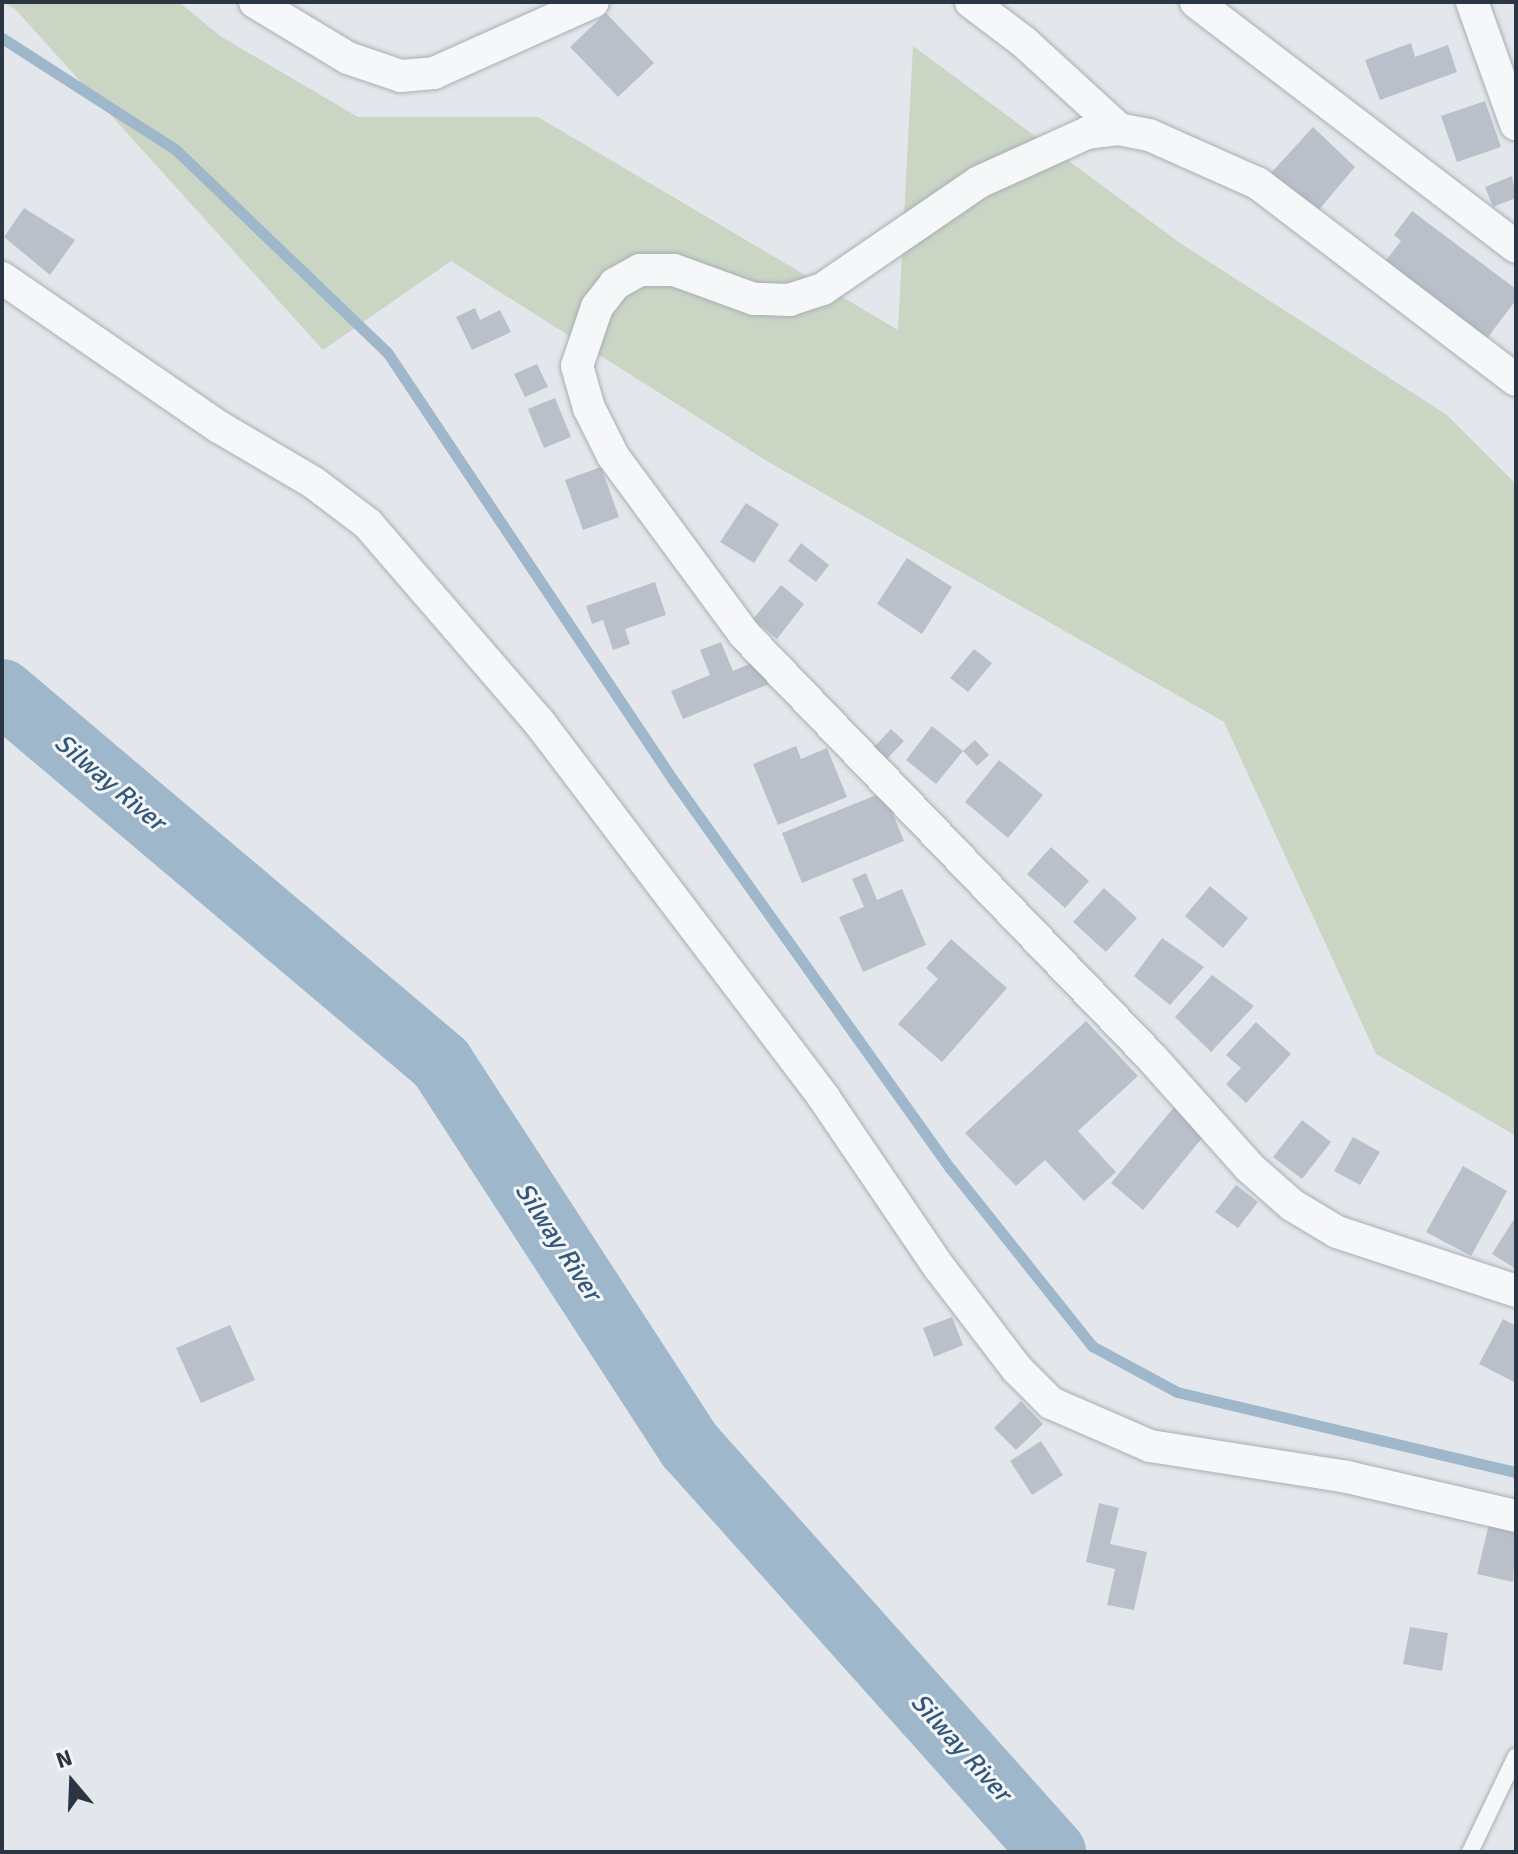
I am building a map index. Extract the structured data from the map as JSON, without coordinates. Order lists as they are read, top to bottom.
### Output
{
  "water": ["Silway River"],
  "north": "top"
}
